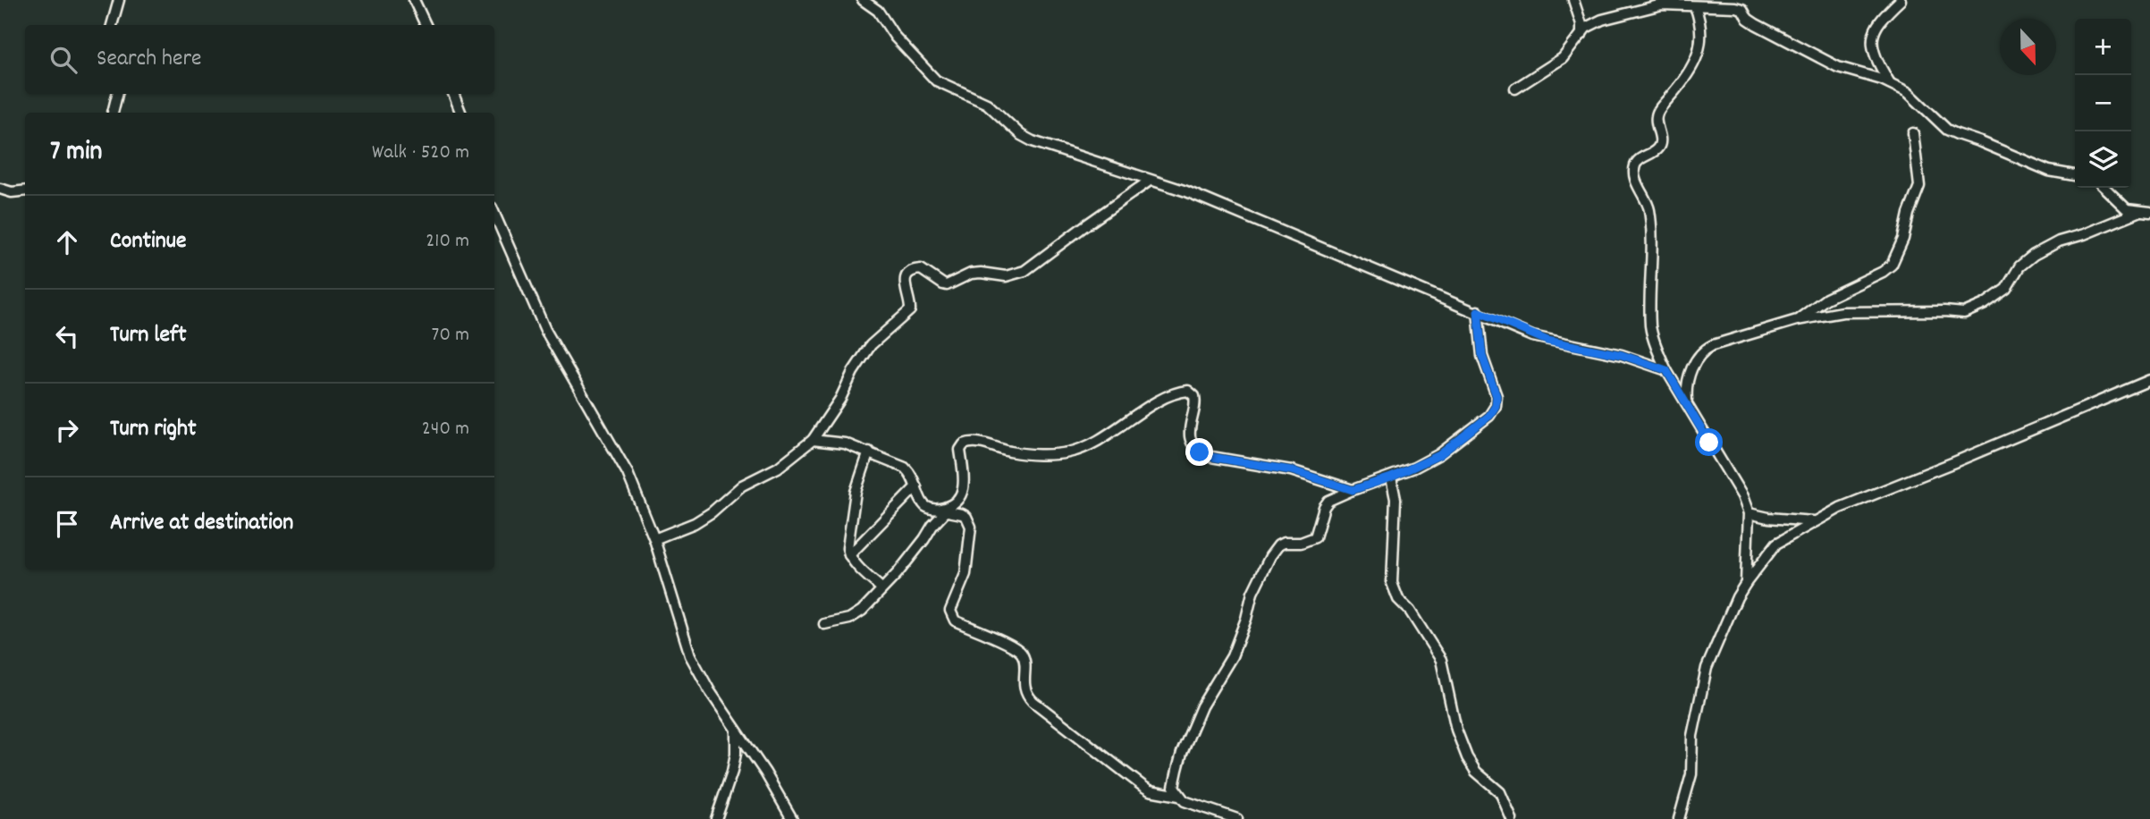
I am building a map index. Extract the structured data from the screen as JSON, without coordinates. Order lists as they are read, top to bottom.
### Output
{
  "north": "bottom",
  "page": {
    "map_buttons": ["+", "−"],
    "search": "Search here",
    "heading": ["7 min", "Walk · 520 m"],
    "list": [
      ["Continue", "210 m"],
      ["Turn left", "70 m"],
      ["Turn right", "240 m"],
      "Arrive at destination"
    ]
  }
}
